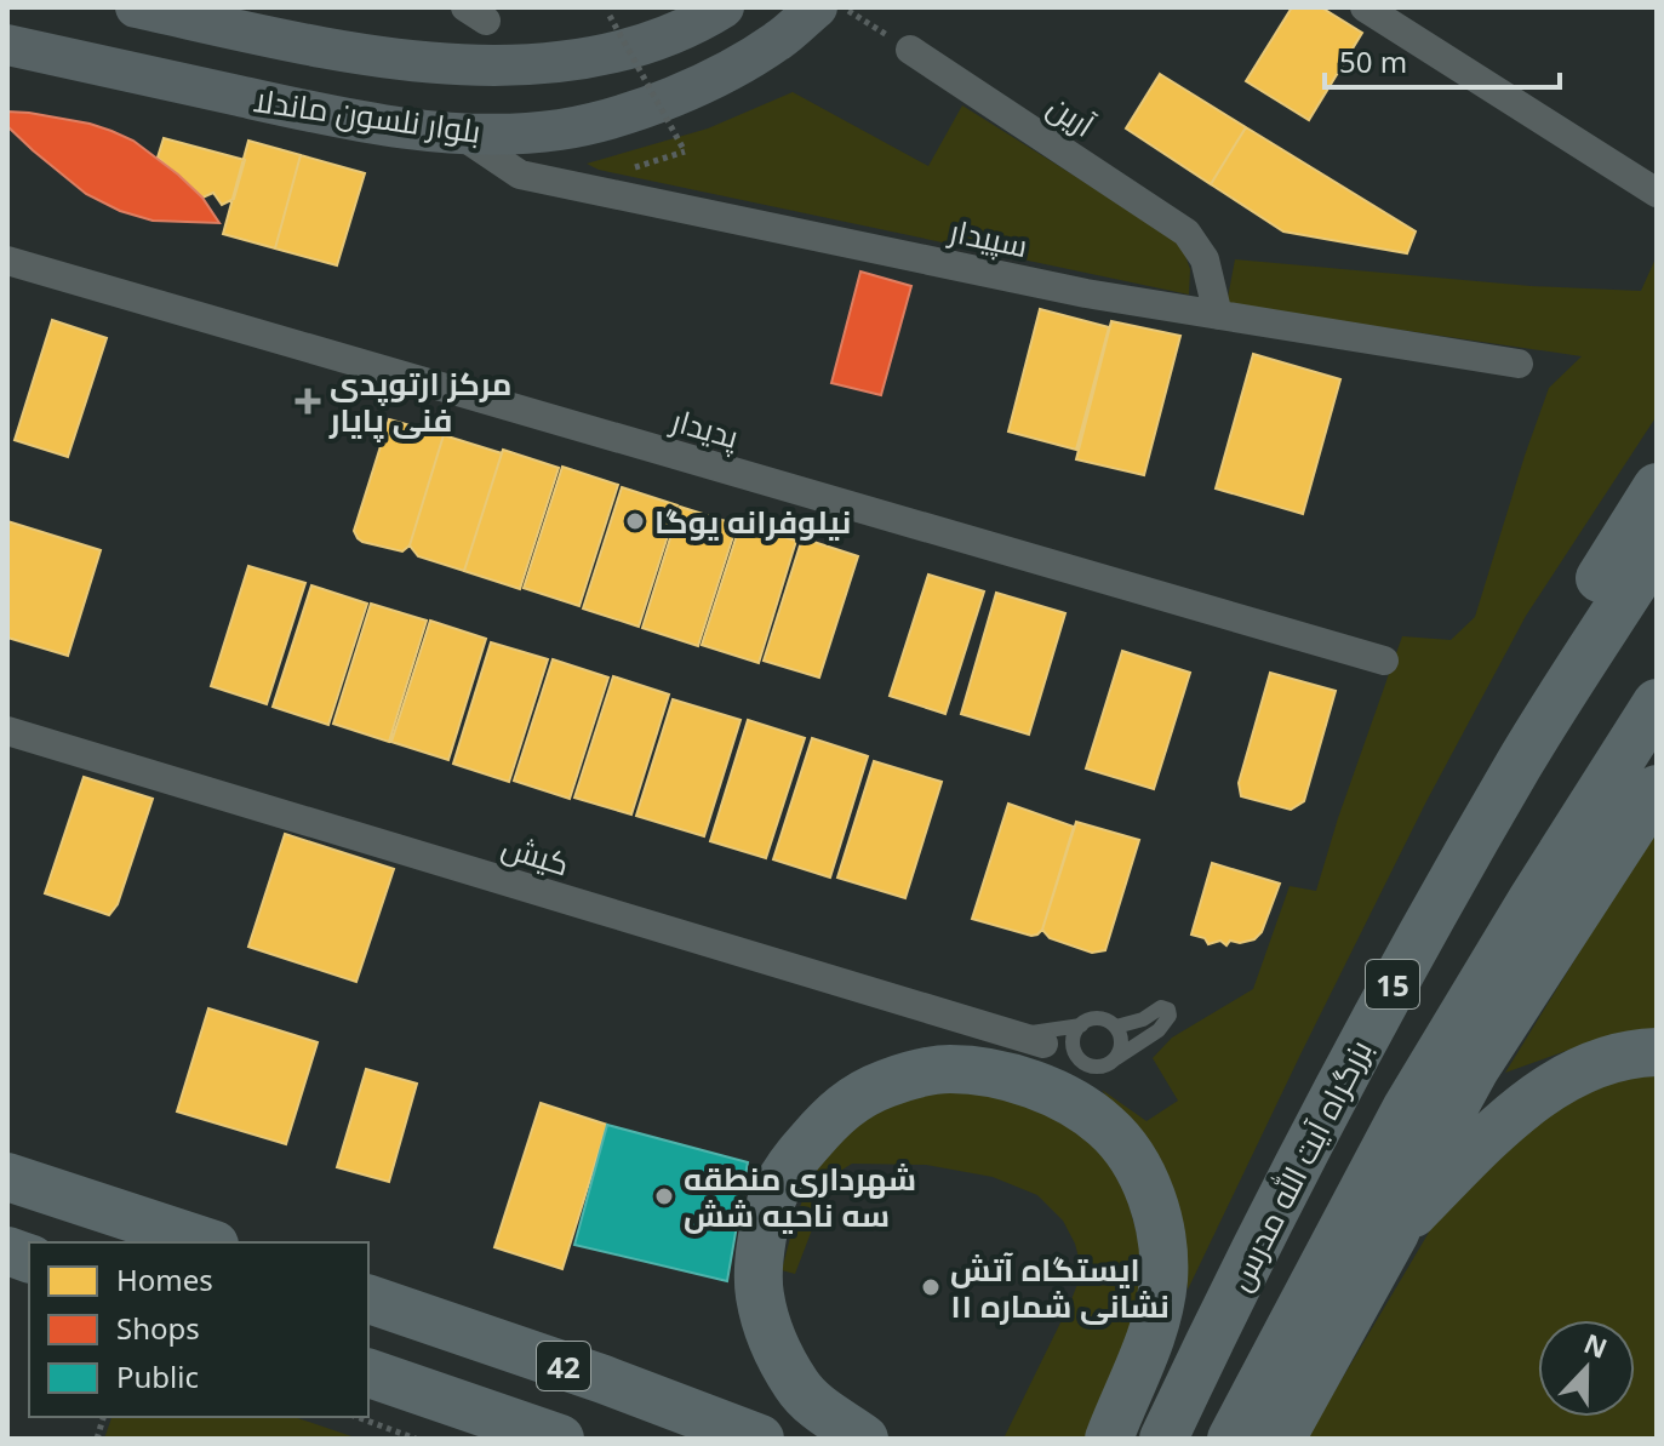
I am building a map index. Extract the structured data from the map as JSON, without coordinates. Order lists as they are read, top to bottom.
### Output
{
  "streets": {
    "highway": ["15", "بزرگراه آیت الله مدرس", "42"],
    "main road": ["بلوار نلسون ماندلا"],
    "street": [
      "آرین",
      "سپیدار",
      "پدیدار",
      "کیش"
    ]
  },
  "crossings": [
    ["بلوار نلسون ماندلا", "سپیدار"],
    ["آرین", "سپیدار"]
  ],
  "places": {
    "health": ["مرکز ارتوپدی فنی پایار"],
    "other": ["نیلوفرانه یوگا", "شهرداری منطقه سه ناحیه شش", "ایستگاه آتش نشانی شماره ۱۱"]
  },
  "legend": ["Homes", "Shops", "Public"],
  "scale_bar": "50 m",
  "north": "top"
}
